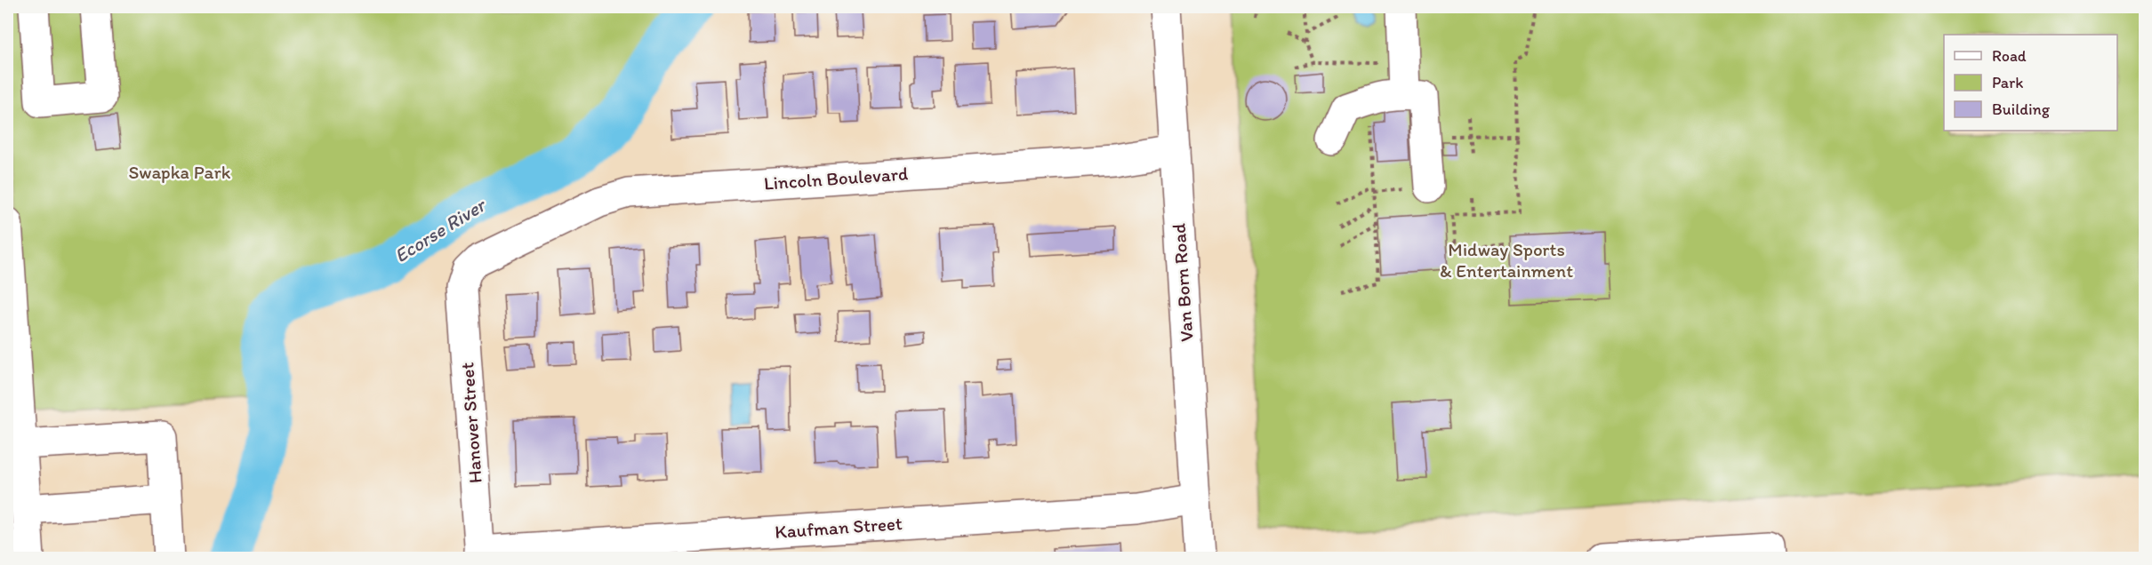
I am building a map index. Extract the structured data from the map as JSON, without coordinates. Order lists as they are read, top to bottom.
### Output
{
  "streets": {
    "street": [
      "Lincoln Boulevard",
      "Van Born Road",
      "Hanover Street",
      "Kaufman Street"
    ]
  },
  "crossings": [
    ["Lincoln Boulevard", "Van Born Road"],
    ["Lincoln Boulevard", "Hanover Street"],
    ["Van Born Road", "Kaufman Street"],
    ["Hanover Street", "Kaufman Street"]
  ],
  "water": ["Ecorse River"],
  "parks": ["Swapka Park", "Midway Sports & Entertainment"],
  "legend": ["Road", "Park", "Building"]
}
